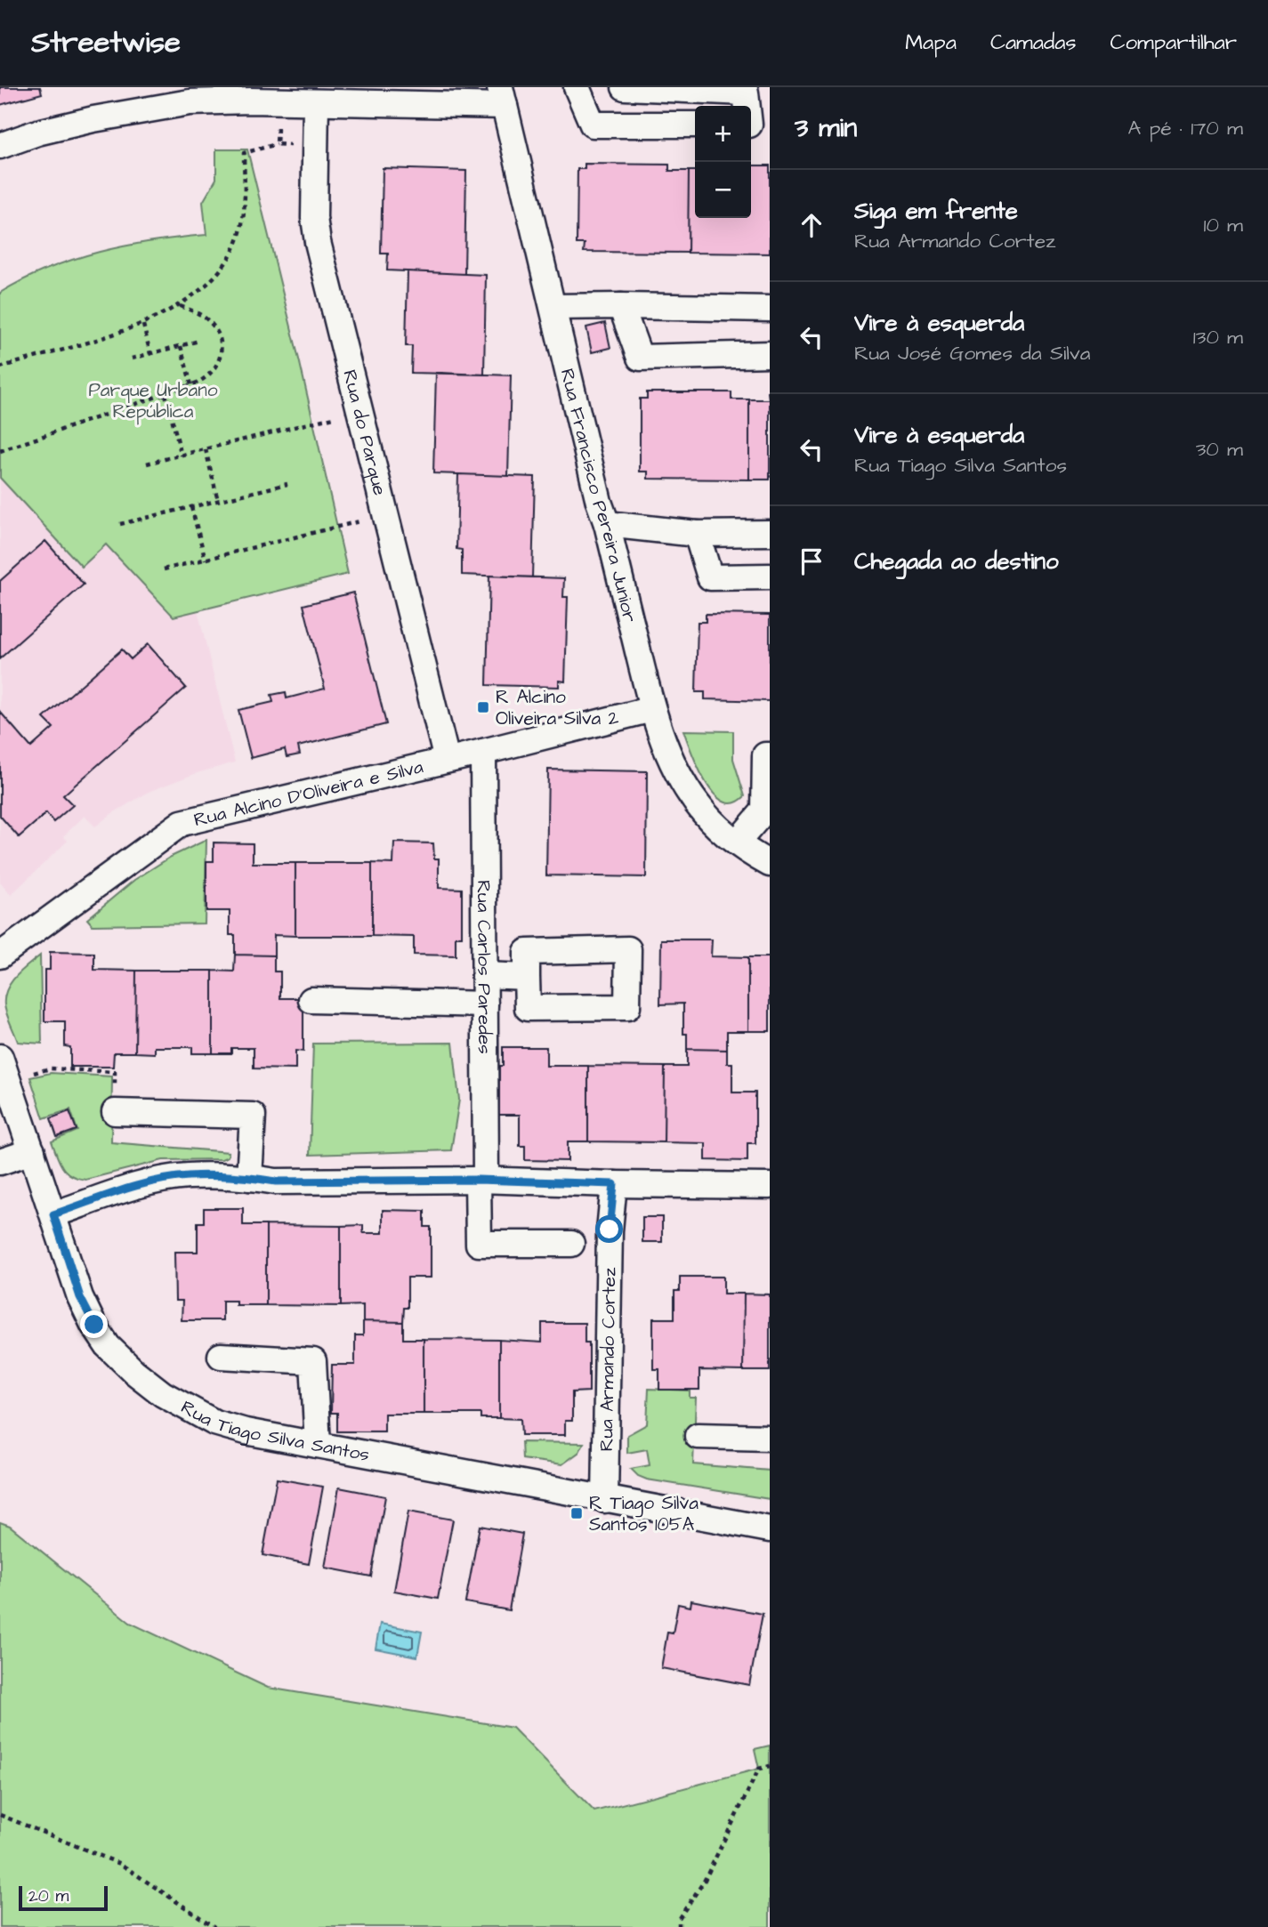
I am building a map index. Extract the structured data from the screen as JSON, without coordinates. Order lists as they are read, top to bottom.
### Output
{
  "streets": {
    "street": [
      "Rua do Parque",
      "Rua Francisco Pereira Junior",
      "Rua Alcino D'Oliveira e Silva",
      "Rua Carlos Paredes",
      "Rua Armando Cortez",
      "Rua Tiago Silva Santos"
    ]
  },
  "crossings": [
    ["Rua do Parque", "Rua Alcino D'Oliveira e Silva"],
    ["Rua Francisco Pereira Junior", "Rua Alcino D'Oliveira e Silva"],
    ["Rua Alcino D'Oliveira e Silva", "Rua Carlos Paredes"],
    ["Rua Armando Cortez", "Rua Tiago Silva Santos"]
  ],
  "parks": ["Parque Urbano República"],
  "places": {
    "transit": ["R Alcino Oliveira Silva 2", "R Tiago Silva Santos 105A"]
  },
  "scale_bar": "20 m",
  "page": {
    "header": "Streetwise",
    "nav": ["Mapa", "Camadas", "Compartilhar"],
    "heading": ["3 min", "A pé · 170 m"],
    "map_buttons": ["+", "−"],
    "list": [
      ["Siga em frente", "Rua Armando Cortez", "10 m"],
      ["Vire à esquerda", "Rua José Gomes da Silva", "130 m"],
      ["Vire à esquerda", "Rua Tiago Silva Santos", "30 m"],
      "Chegada ao destino"
    ],
    "scale": "20 m"
  }
}
